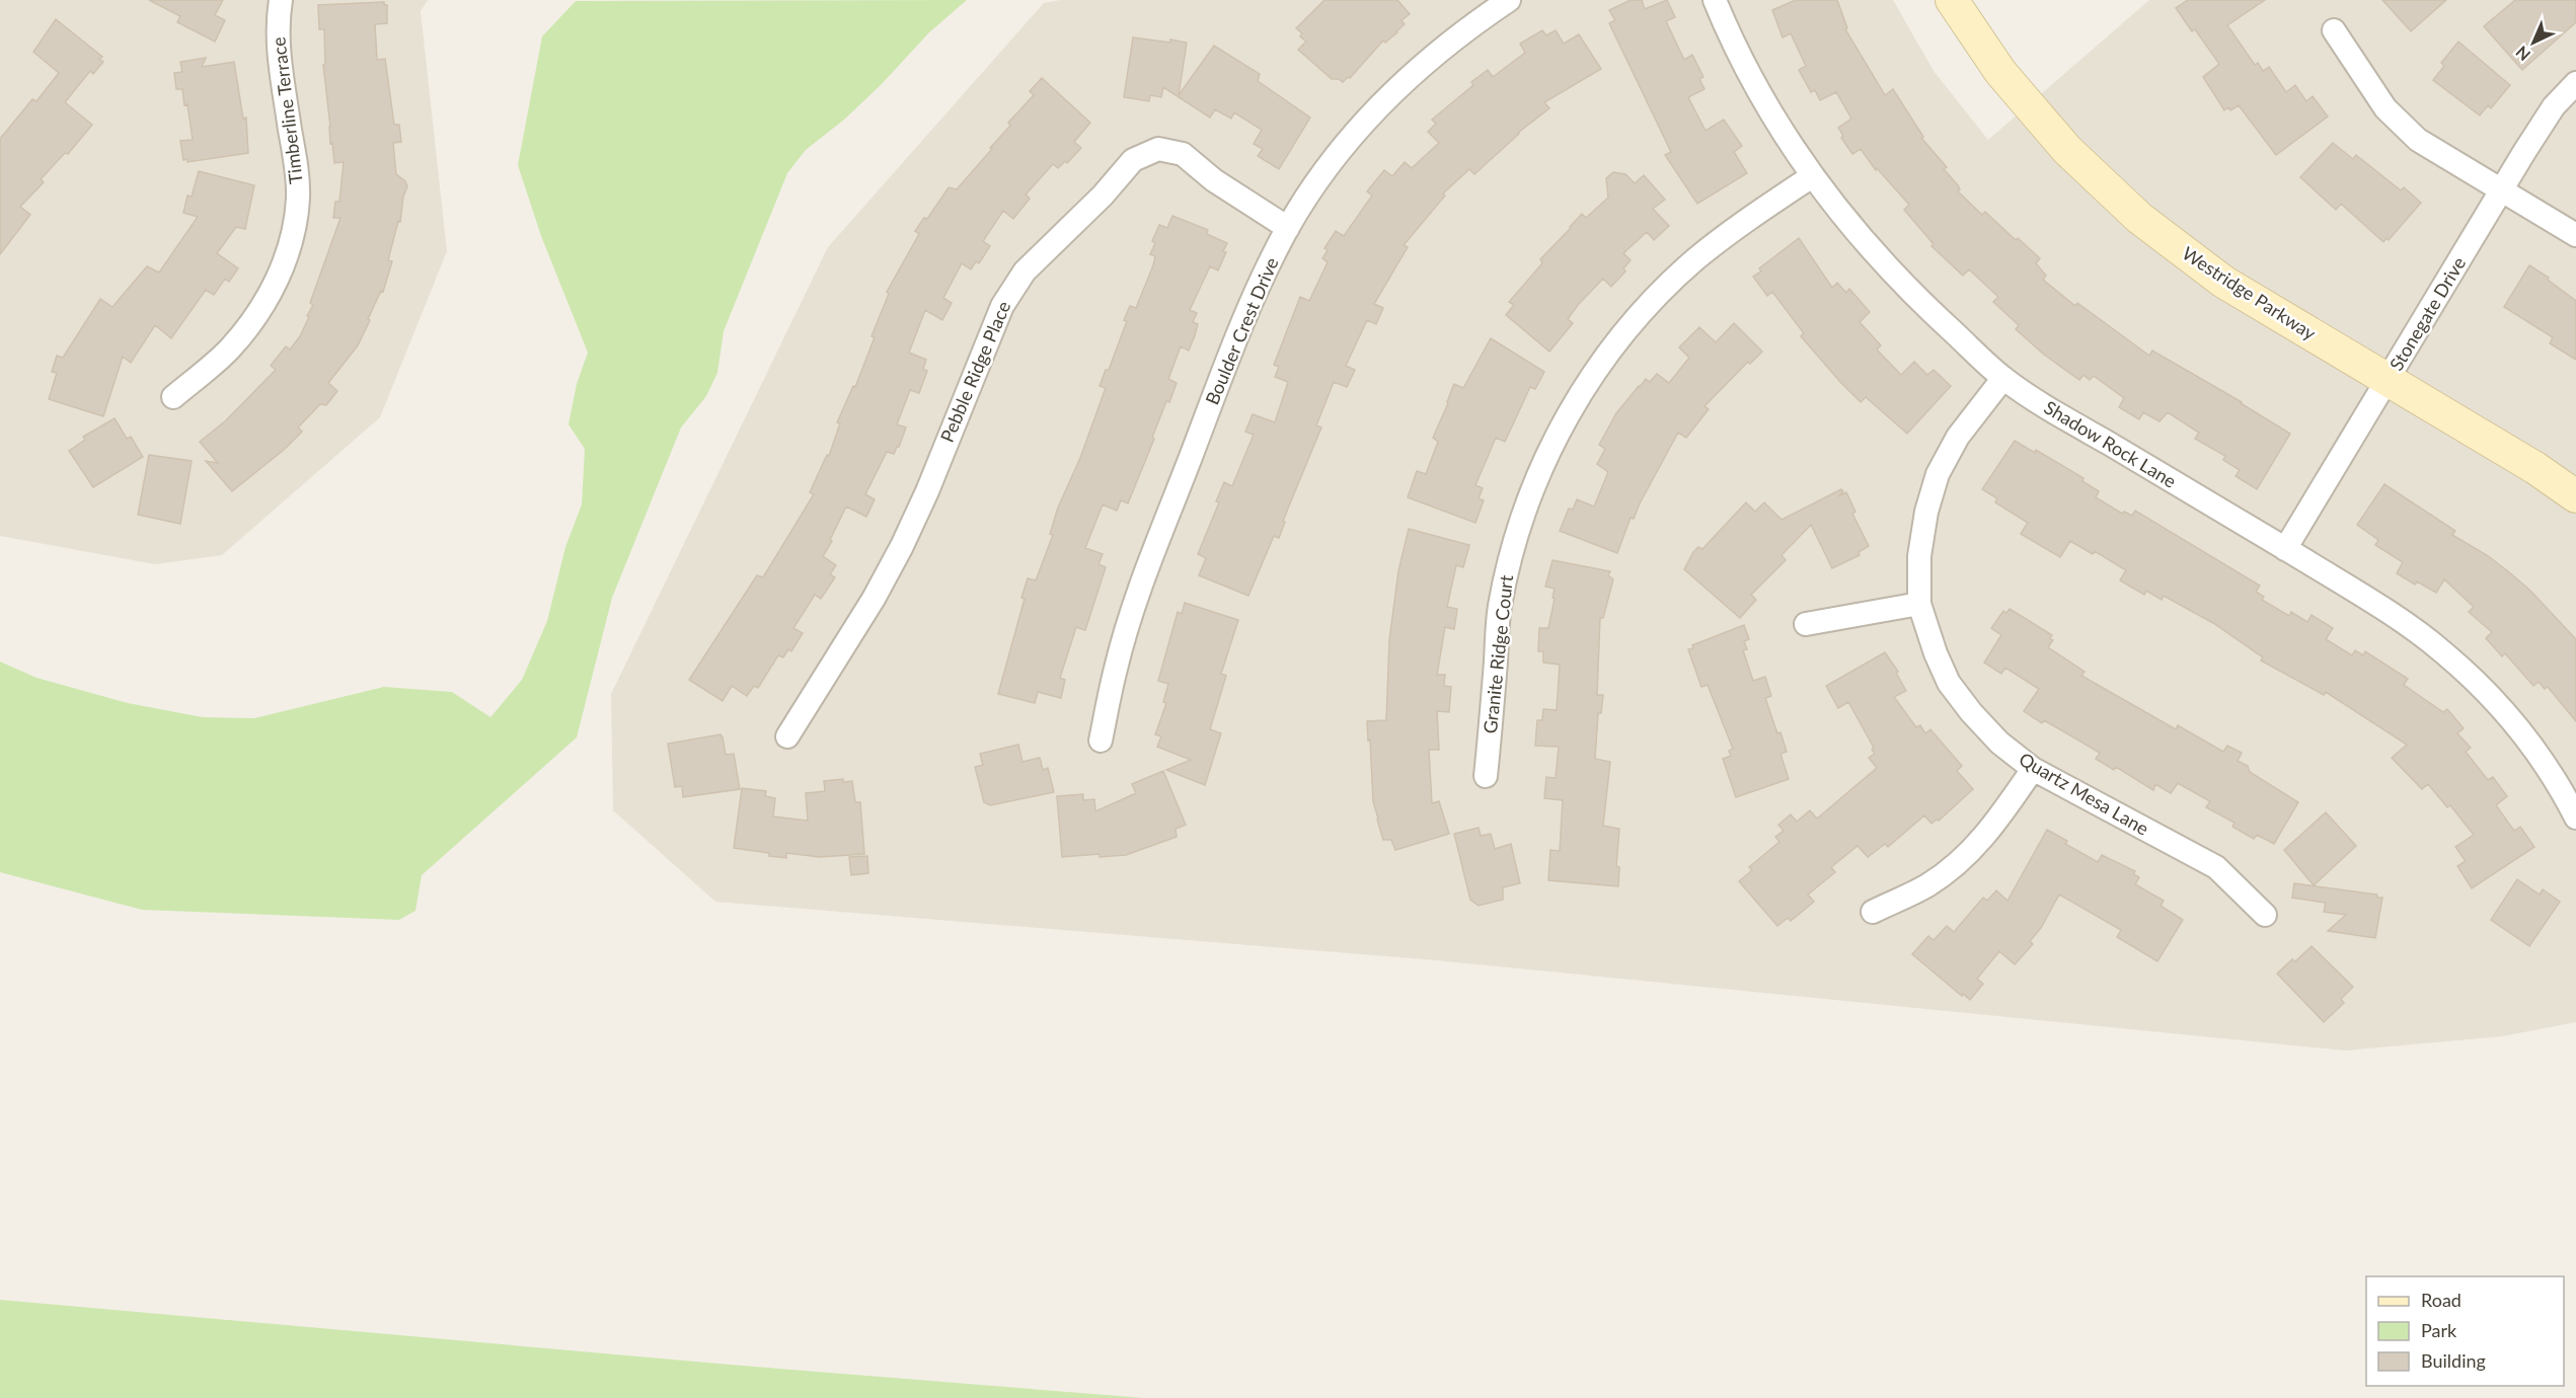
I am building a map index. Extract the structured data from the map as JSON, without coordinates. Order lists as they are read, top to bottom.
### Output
{
  "streets": {
    "street": [
      "Timberline Terrace",
      "Westridge Parkway",
      "Stonegate Drive",
      "Boulder Crest Drive",
      "Pebble Ridge Place",
      "Shadow Rock Lane",
      "Granite Ridge Court",
      "Quartz Mesa Lane"
    ]
  },
  "crossings": [
    ["Westridge Parkway", "Stonegate Drive"],
    ["Stonegate Drive", "Shadow Rock Lane"],
    ["Boulder Crest Drive", "Pebble Ridge Place"],
    ["Shadow Rock Lane", "Granite Ridge Court"],
    ["Shadow Rock Lane", "Quartz Mesa Lane"]
  ],
  "legend": ["Road", "Park", "Building"],
  "north": "bottom left"
}
